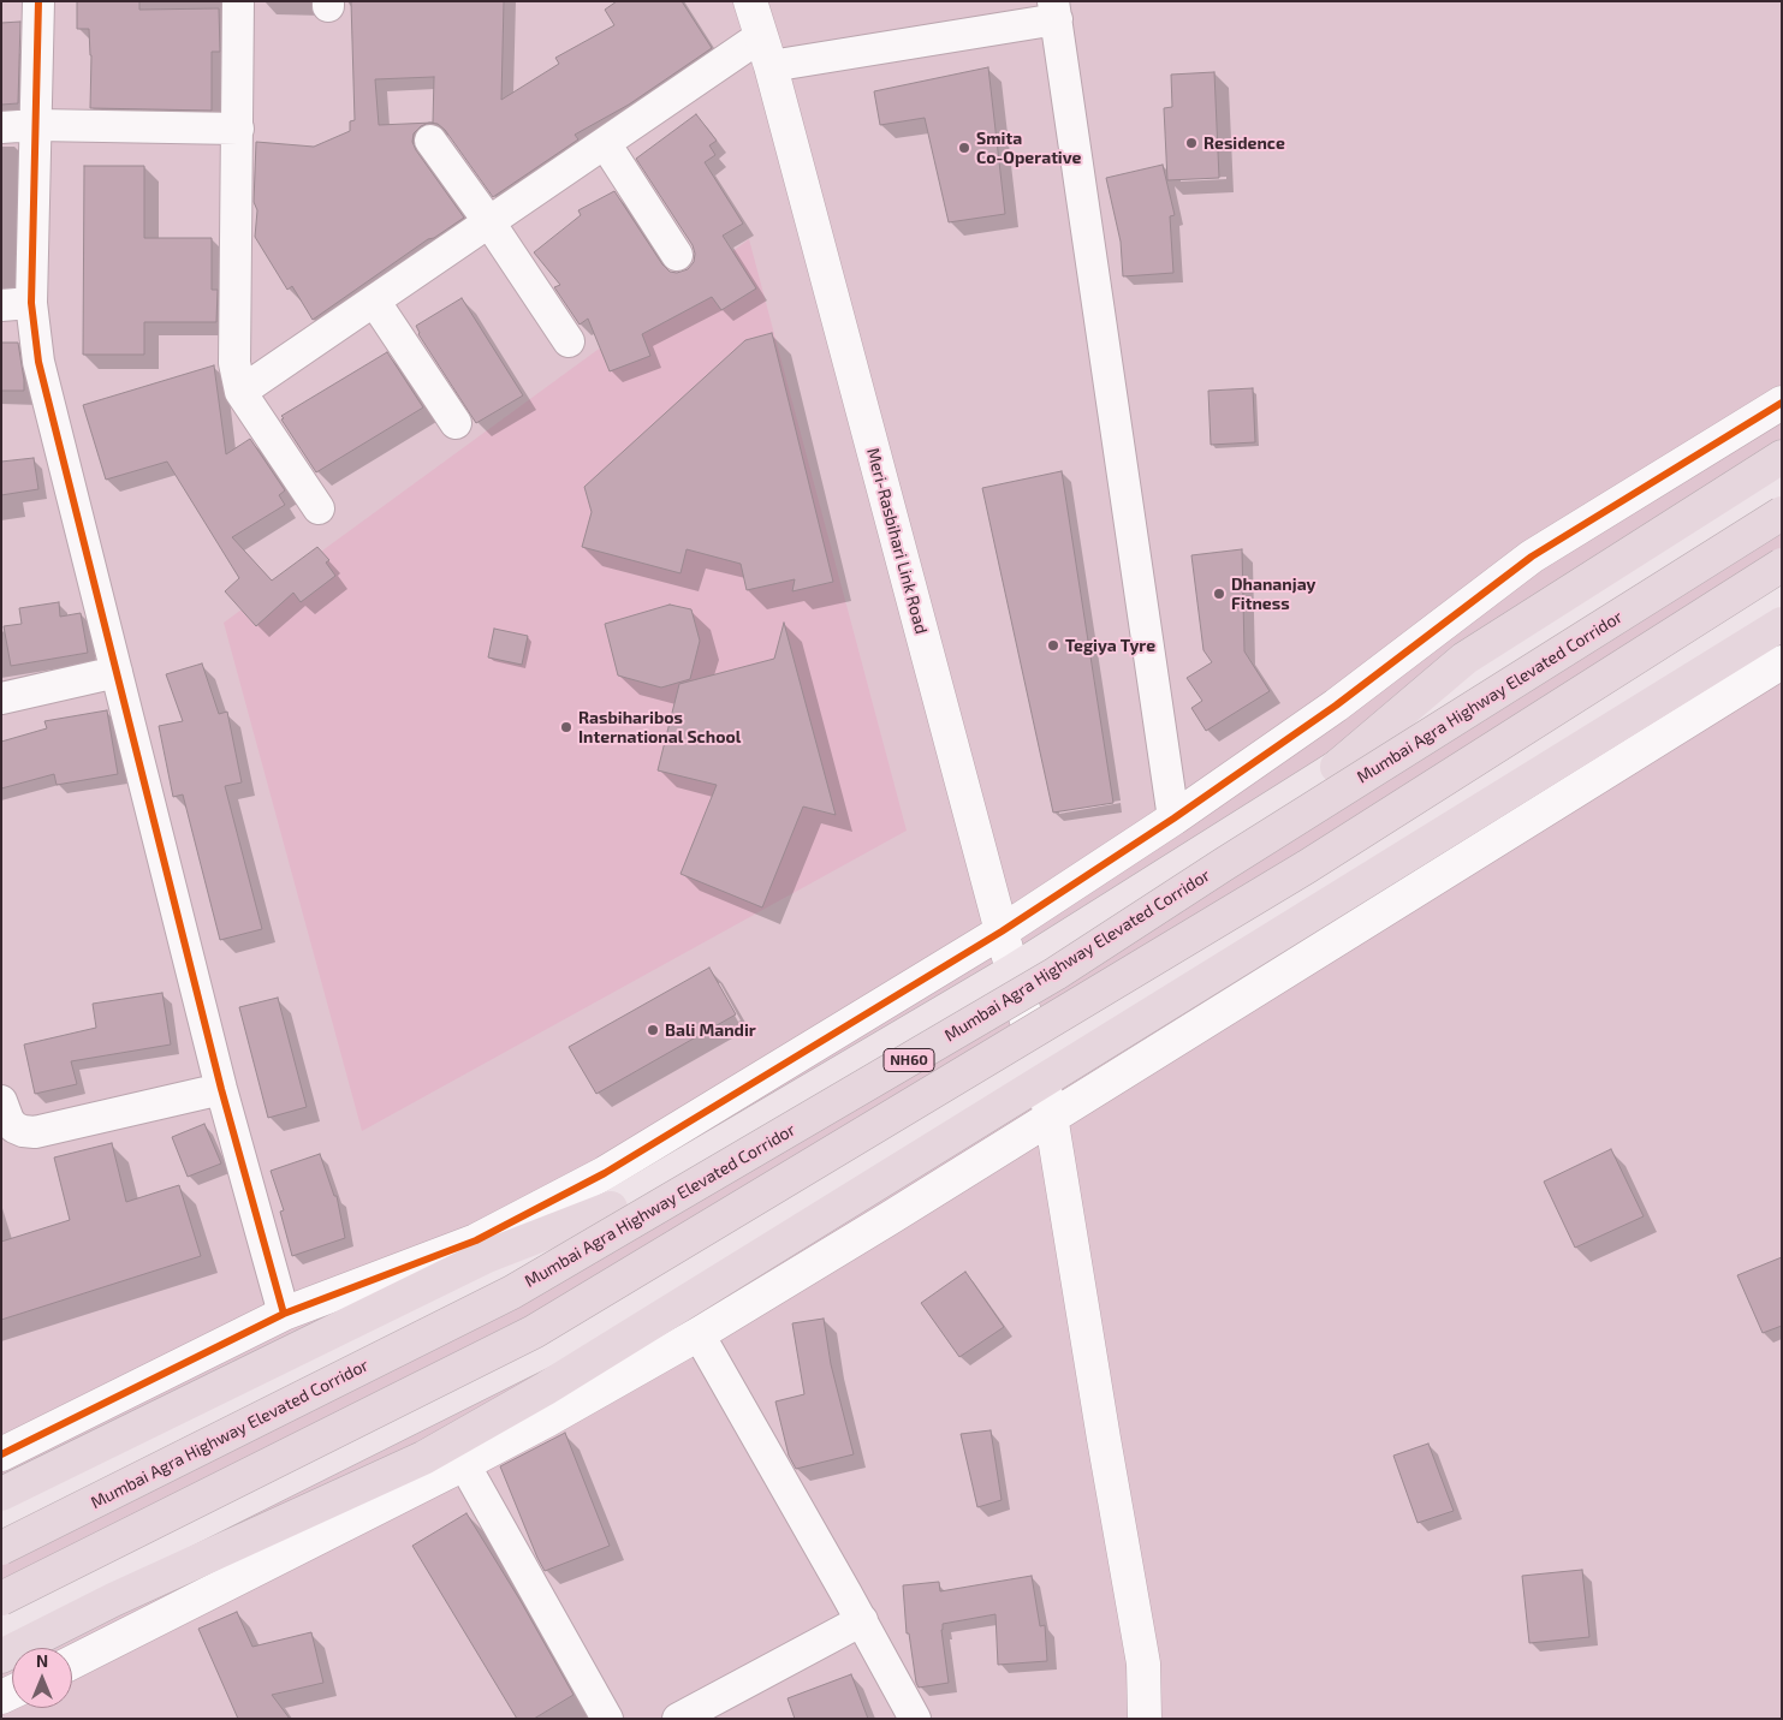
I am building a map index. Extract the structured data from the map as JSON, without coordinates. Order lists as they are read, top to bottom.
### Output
{
  "streets": {
    "highway": ["Mumbai Agra Highway Elevated Corridor", "NH60"],
    "street": ["Meri-Rasbihari Link Road"]
  },
  "places": [
    "Residence",
    "Smita Co-Operative",
    "Dhananjay Fitness",
    "Tegiya Tyre",
    "Rasbiharibos International School",
    "Bali Mandir"
  ],
  "north": "top"
}
